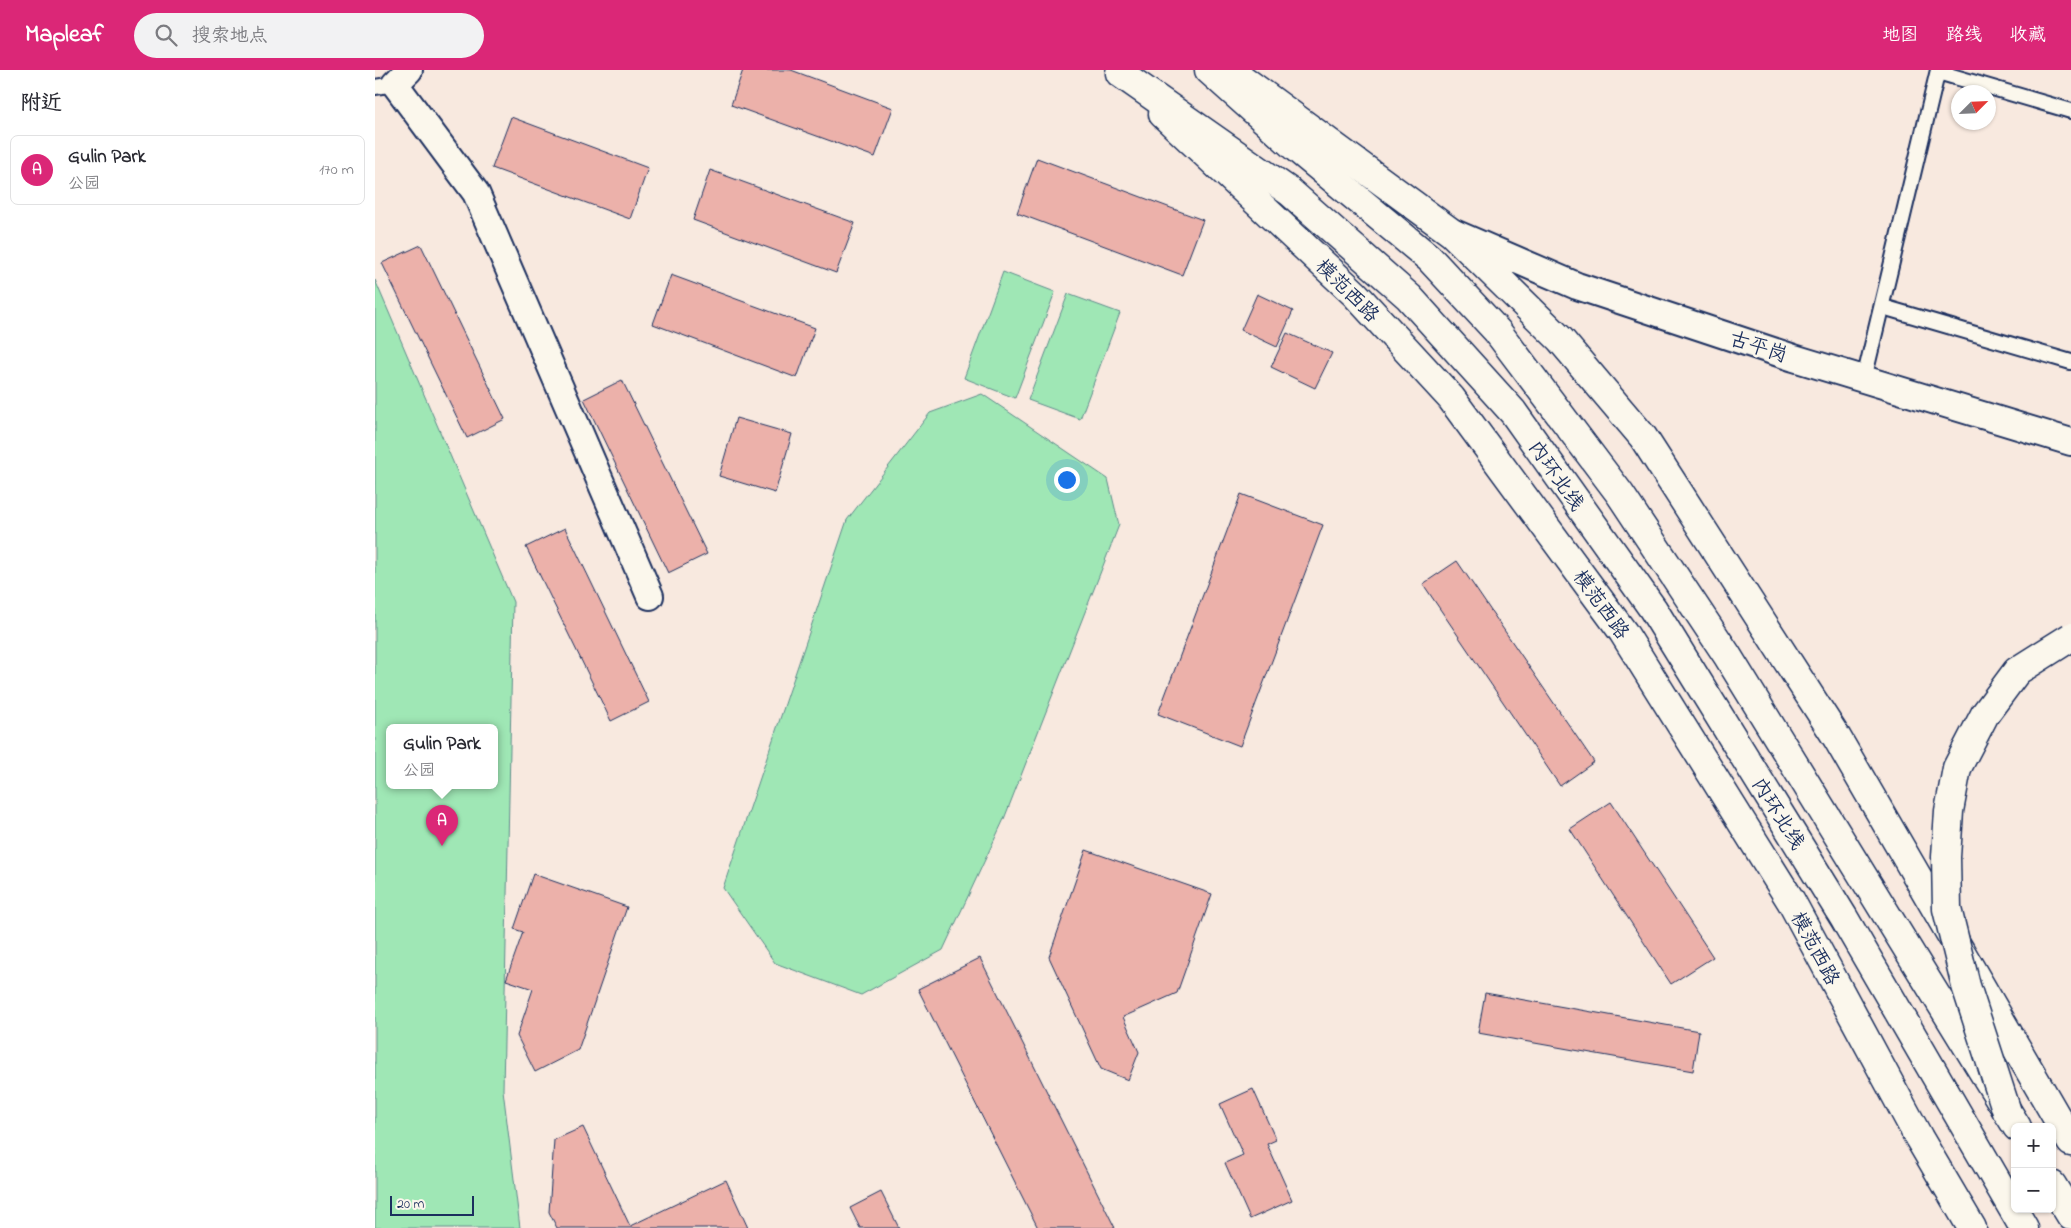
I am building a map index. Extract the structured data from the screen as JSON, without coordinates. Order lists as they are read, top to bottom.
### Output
{
  "streets": {
    "main road": ["模范西路", "内环北线"],
    "street": ["古平岗"]
  },
  "crossings": [
    ["模范西路", "内环北线"]
  ],
  "scale_bar": "20 m",
  "north": "top right",
  "page": {
    "header": "Mapleaf",
    "search": "搜索地点",
    "nav": ["地图", "路线", "收藏"],
    "heading": "附近",
    "list": [
      {
        "mark": "A",
        "name": "Gulin Park",
        "note": "公园",
        "value": "170 m"
      }
    ],
    "popup": ["Gulin Park", "公园"],
    "pins": "A",
    "map_buttons": ["+", "−"],
    "scale": "20 m"
  }
}
